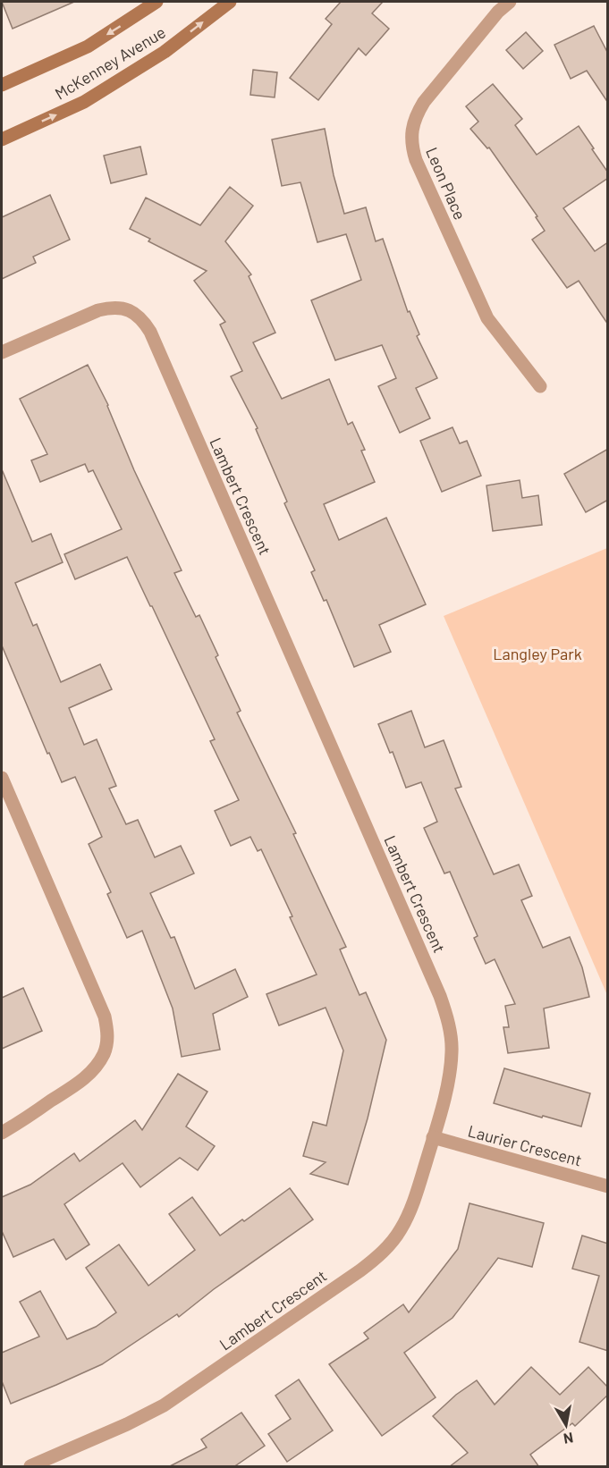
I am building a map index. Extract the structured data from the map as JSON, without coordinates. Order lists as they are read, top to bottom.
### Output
{
  "streets": {
    "main road": ["McKenney Avenue"],
    "street": ["Leon Place", "Lambert Crescent", "Laurier Crescent"]
  },
  "crossings": [
    ["Lambert Crescent", "Laurier Crescent"]
  ],
  "parks": ["Langley Park"],
  "north": "bottom"
}
